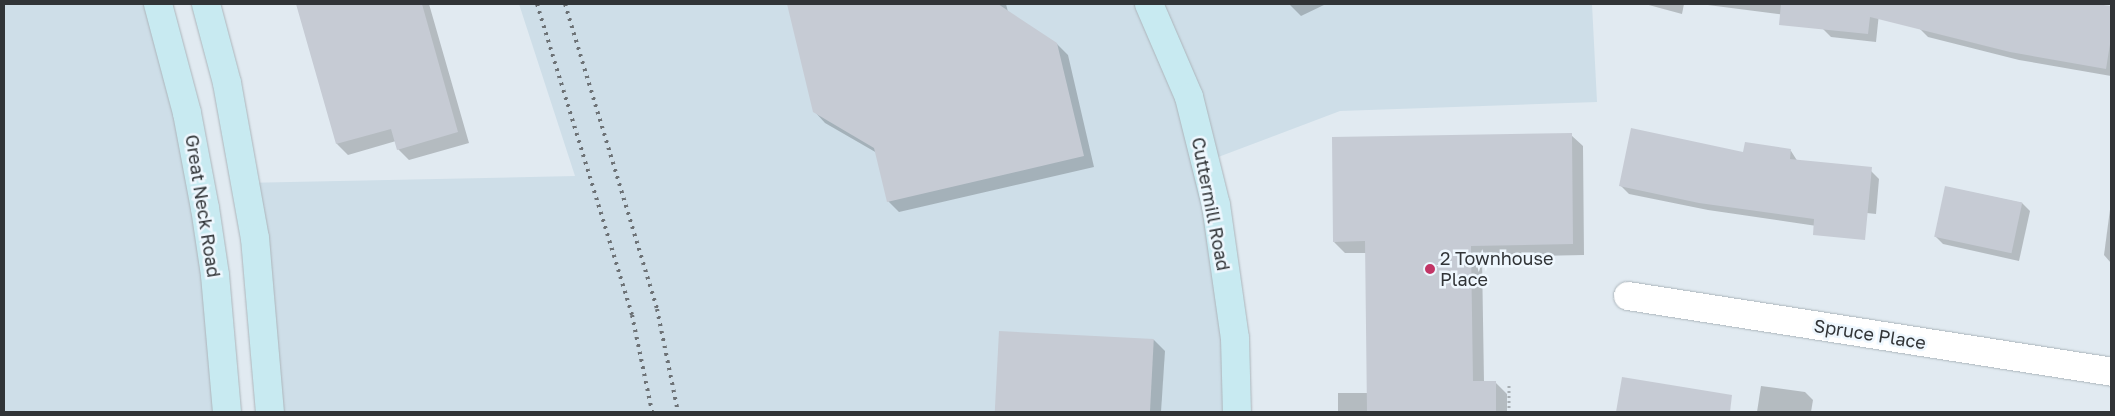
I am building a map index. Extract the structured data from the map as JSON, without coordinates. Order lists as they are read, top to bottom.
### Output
{
  "streets": {
    "main road": ["Cuttermill Road", "Great Neck Road"],
    "street": ["Spruce Place"]
  },
  "places": ["2 Townhouse Place"]
}
